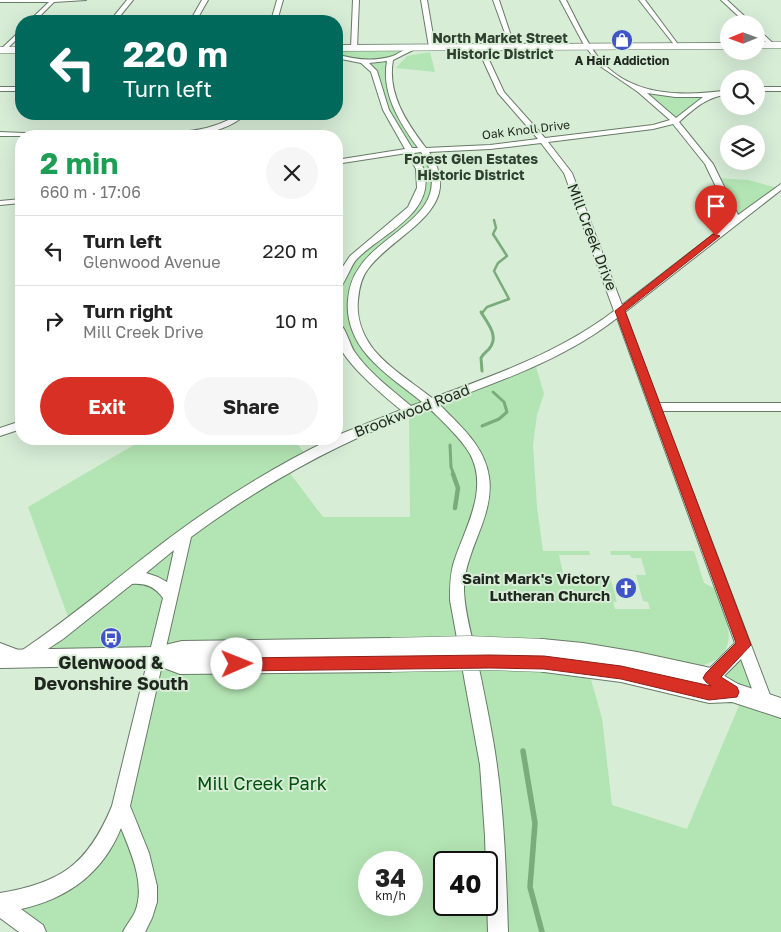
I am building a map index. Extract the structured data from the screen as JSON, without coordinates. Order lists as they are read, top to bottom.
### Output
{
  "streets": {
    "street": ["Oak Knoll Drive", "Mill Creek Drive", "Brookwood Road"]
  },
  "crossings": [
    ["Oak Knoll Drive", "Mill Creek Drive"],
    ["Mill Creek Drive", "Brookwood Road"]
  ],
  "districts": ["North Market Street Historic District", "Forest Glen Estates Historic District"],
  "parks": ["Mill Creek Park"],
  "places": {
    "shop": ["A Hair Addiction"],
    "church": ["Saint Mark's Victory Lutheran Church"],
    "bus stop": ["Glenwood & Devonshire South"]
  },
  "north": "left",
  "page": {
    "turn": ["220 m", "Turn left"],
    "heading": ["2 min", "660 m · 17:06"],
    "list": [
      {
        "name": "Turn left",
        "note": "Glenwood Avenue",
        "value": "220 m"
      },
      {
        "name": "Turn right",
        "note": "Mill Creek Drive",
        "value": "10 m"
      }
    ],
    "buttons": ["Exit", "Share"],
    "speed": "34 km/h",
    "limit": "40"
  }
}
